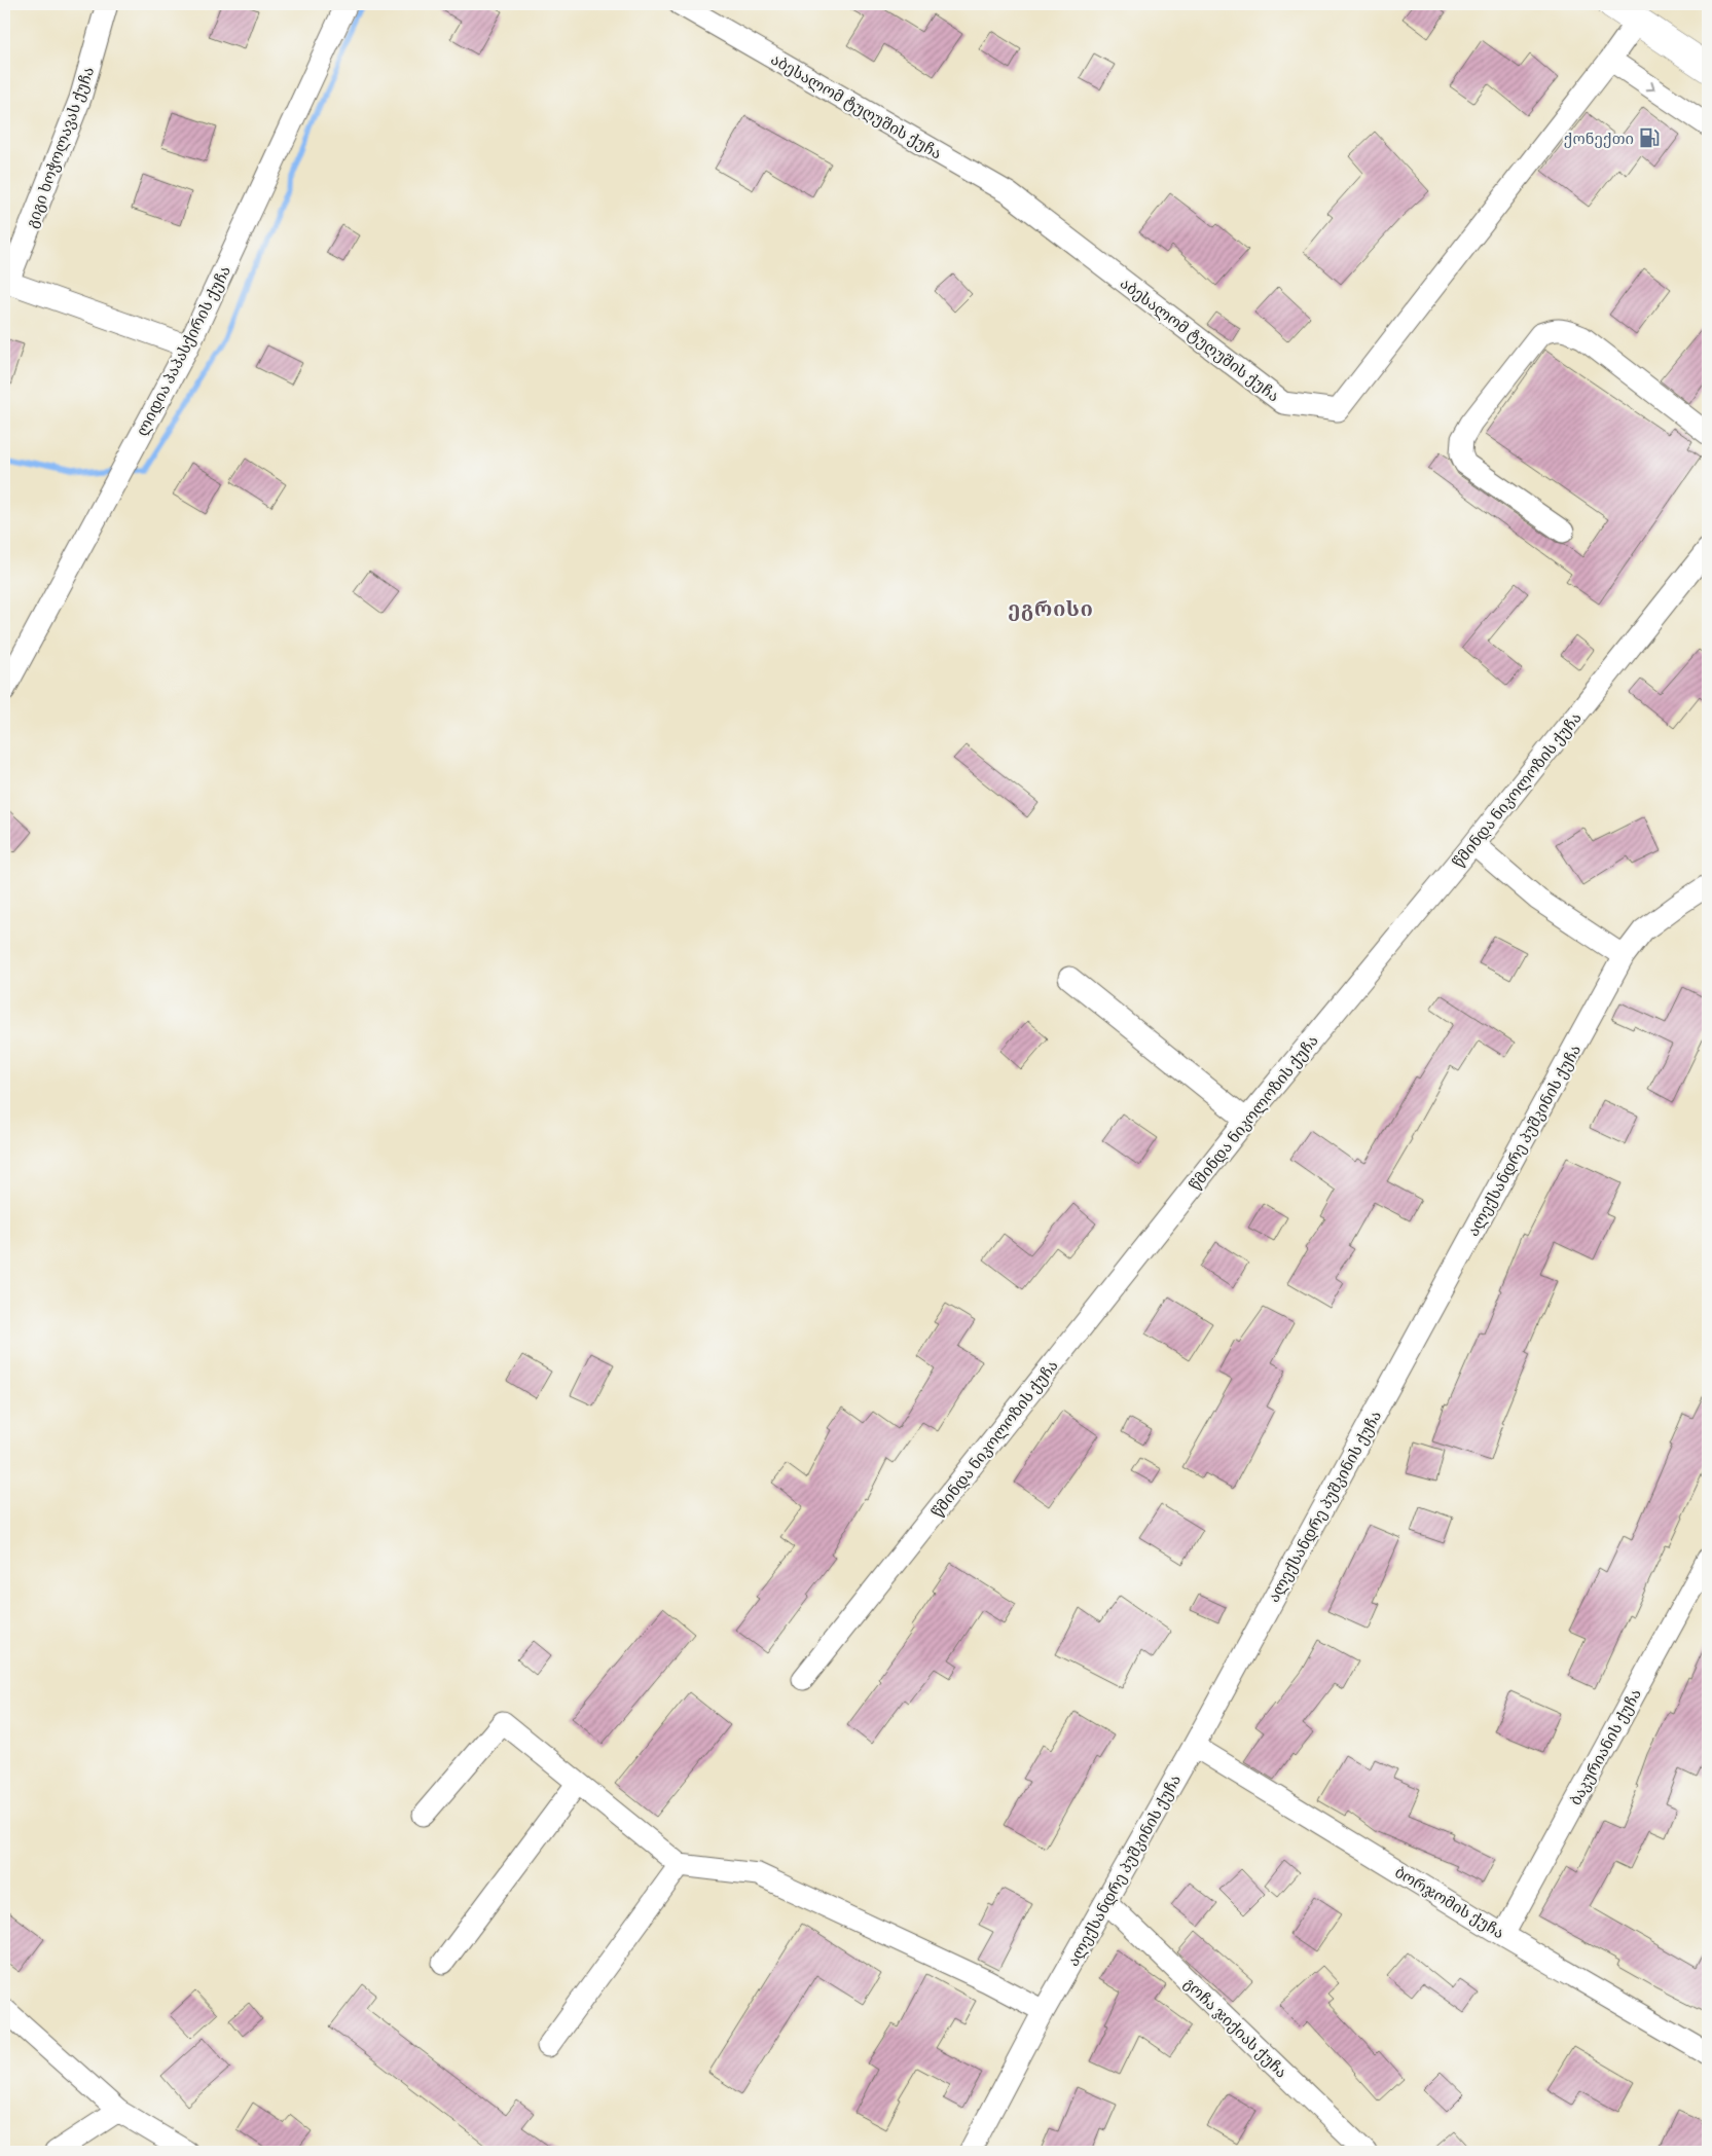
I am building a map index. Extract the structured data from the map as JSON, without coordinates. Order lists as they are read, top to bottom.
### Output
{
  "streets": {
    "street": [
      "აბესალომ ტუღუშის ქუჩა",
      "გიგი ხოჭოლავას ქუჩა",
      "ლიდია პაპასქირის ქუჩა",
      "წმინდა ნიკოლოზის ქუჩა",
      "ალექსანდრე პუშკინის ქუჩა",
      "ბაკურიანის ქუჩა",
      "ბორჯომის ქუჩა",
      "გოჩა ჯიქიას ქუჩა"
    ]
  },
  "crossings": [
    ["გიგი ხოჭოლავას ქუჩა", "ლიდია პაპასქირის ქუჩა"],
    ["ალექსანდრე პუშკინის ქუჩა", "ბორჯომის ქუჩა"],
    ["ალექსანდრე პუშკინის ქუჩა", "გოჩა ჯიქიას ქუჩა"],
    ["ბაკურიანის ქუჩა", "ბორჯომის ქუჩა"]
  ],
  "districts": ["ეგრისი"],
  "places": {
    "fuel station": ["ქონექთი"]
  }
}
